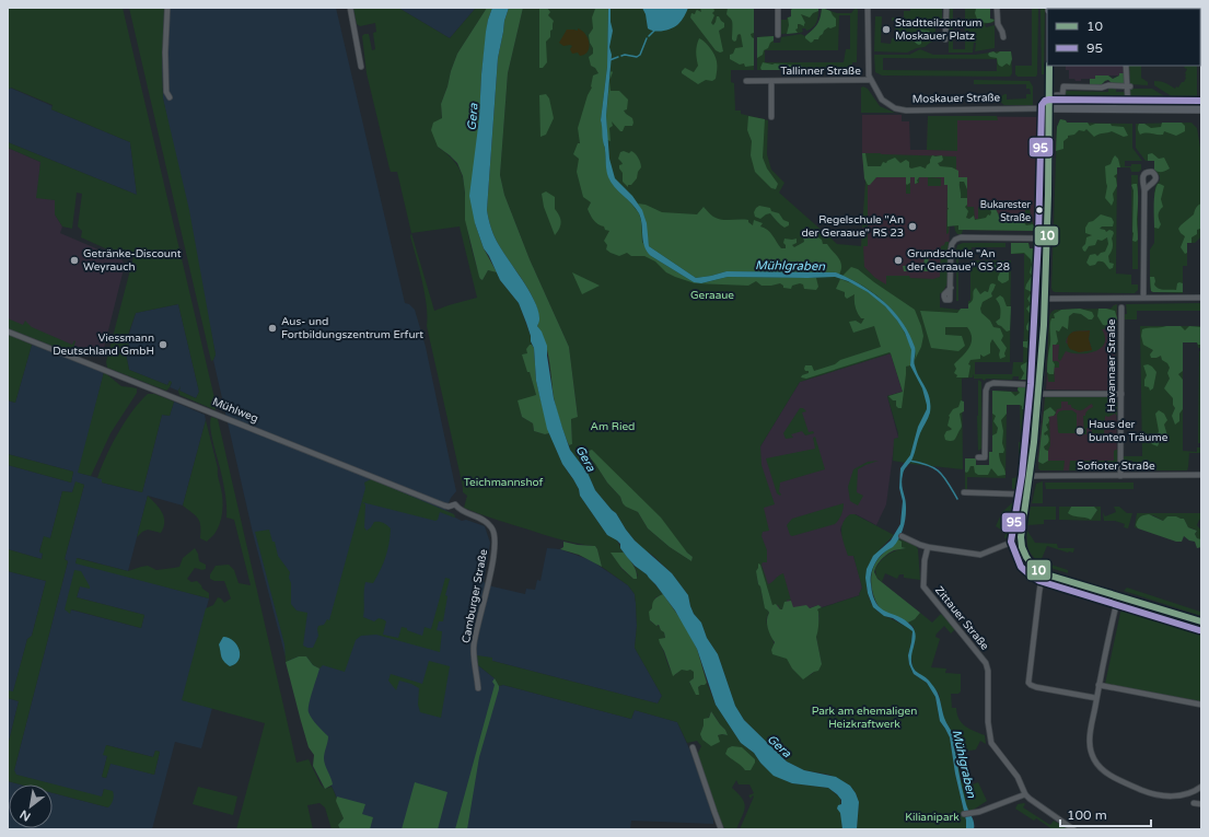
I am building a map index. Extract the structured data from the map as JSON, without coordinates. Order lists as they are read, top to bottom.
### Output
{
  "streets": {
    "street": [
      "Tallinner Straße",
      "Moskauer Straße",
      "Havannaer Straße",
      "Mühlweg",
      "Sofioter Straße",
      "Camburger Straße",
      "Zittauer Straße"
    ]
  },
  "crossings": [
    ["Tallinner Straße", "Moskauer Straße"],
    ["Havannaer Straße", "Sofioter Straße"],
    ["Mühlweg", "Camburger Straße"]
  ],
  "water": ["Gera", "Mühlgraben"],
  "parks": [
    "Geraaue",
    "Am Ried",
    "Teichmannshof",
    "Park am ehemaligen Heizkraftwerk",
    "Kilianipark"
  ],
  "places": [
    "Stadtteilzentrum Moskauer Platz",
    "Bukarester Straße",
    "Regelschule \"An der Geraaue\" RS 23",
    "Getränke-Discount Weyrauch",
    "Grundschule \"An der Geraaue\" GS 28",
    "Aus- und Fortbildungszentrum Erfurt",
    "Viessmann Deutschland GmbH",
    "Haus der bunten Träume"
  ],
  "lines": ["transit line 10", "transit line 95"],
  "legend": ["10", "95"],
  "scale_bar": "100 m",
  "north": "bottom left"
}
